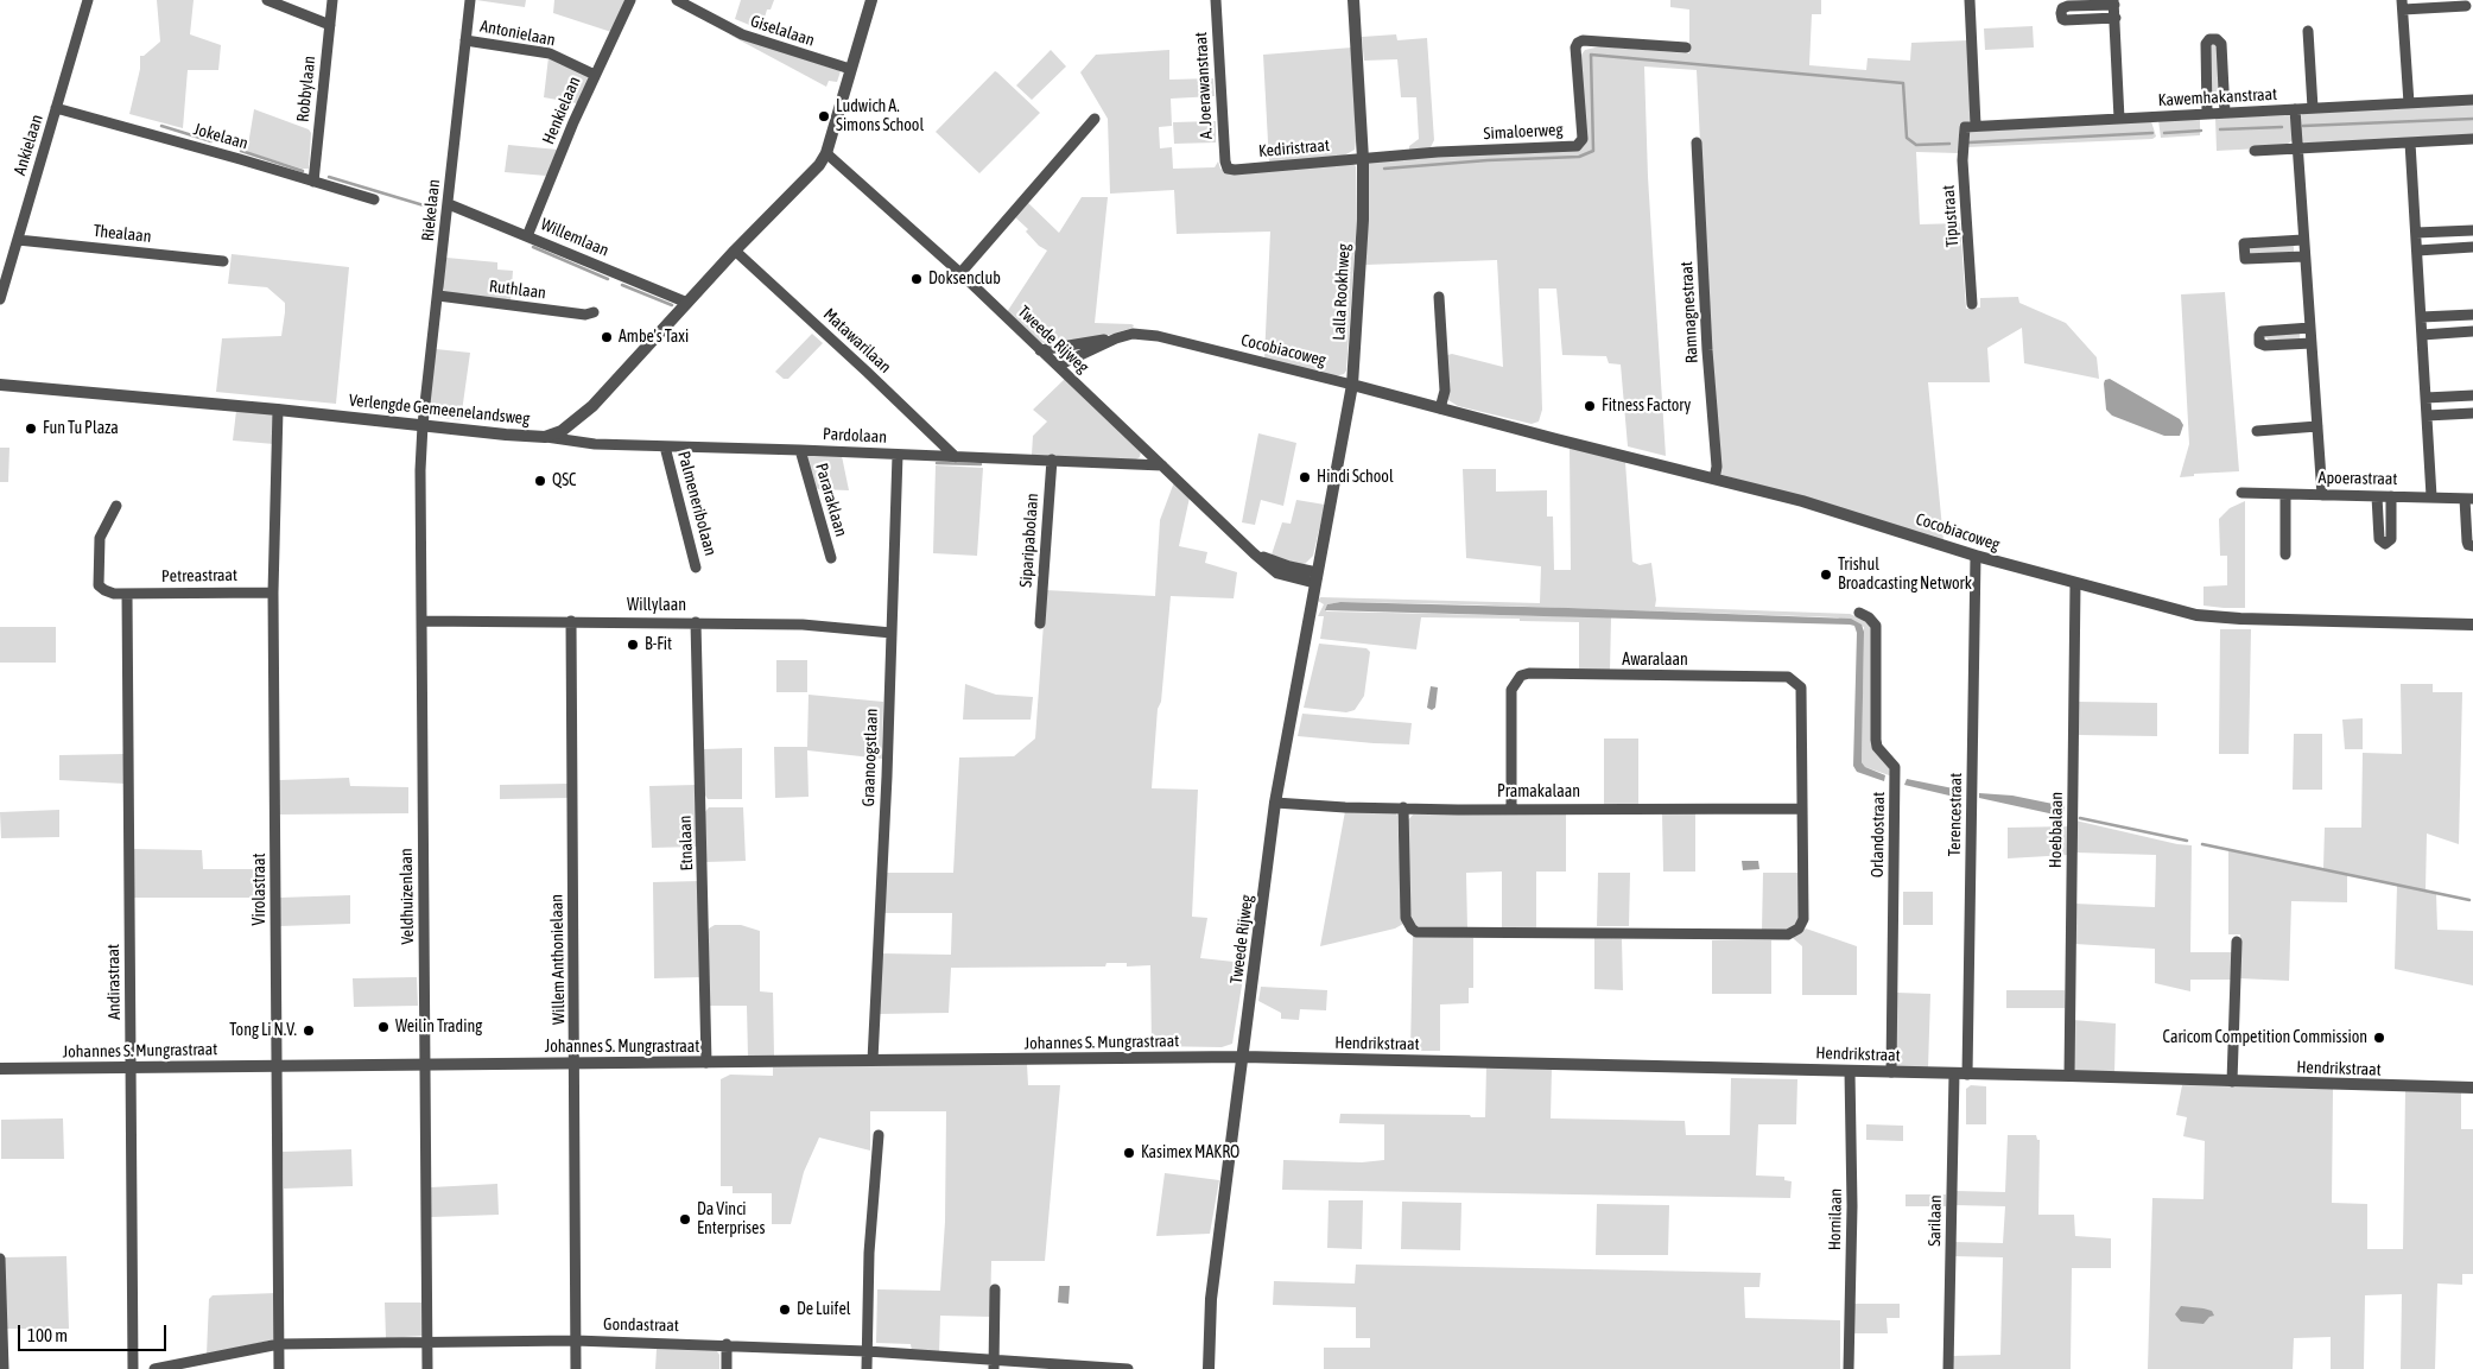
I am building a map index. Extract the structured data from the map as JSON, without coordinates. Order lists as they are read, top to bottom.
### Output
{
  "streets": {
    "street": [
      "Giselalaan",
      "Antonielaan",
      "A. Joerawanstraat",
      "Robbylaan",
      "Kawemhakanstraat",
      "Henkielaan",
      "Simaloerweg",
      "Jokelaan",
      "Ankielaan",
      "Kediristraat",
      "Riekelaan",
      "Tipustraat",
      "Thealaan",
      "Willemlaan",
      "Ruthlaan",
      "Lalla Rookhweg",
      "Ramnagnestraat",
      "Tweede Rijweg",
      "Matawarilaan",
      "Cocobiacoweg",
      "Verlengde Gemeenelandsweg",
      "Pardolaan",
      "Apoerastraat",
      "Pararaklaan",
      "Palmeneribolaan",
      "Siparipabolaan",
      "Petreastraat",
      "Willylaan",
      "Awaralaan",
      "Graanoogstlaan",
      "Pramakalaan",
      "Terencestraat",
      "Hoebbalaan",
      "Orlandostraat",
      "Etnalaan",
      "Virolastraat",
      "Veldhuizenlaan",
      "Willem Anthonielaan",
      "Andirastraat",
      "Johannes S. Mungrastraat",
      "Hendrikstraat",
      "Hornilaan",
      "Sarilaan",
      "Gondastraat"
    ]
  },
  "crossings": [
    ["Antonielaan", "Henkielaan"],
    ["Antonielaan", "Riekelaan"],
    ["A. Joerawanstraat", "Kediristraat"],
    ["Robbylaan", "Jokelaan"],
    ["Kawemhakanstraat", "Tipustraat"],
    ["Henkielaan", "Willemlaan"],
    ["Simaloerweg", "Kediristraat"],
    ["Simaloerweg", "Lalla Rookhweg"],
    ["Jokelaan", "Ankielaan"],
    ["Ankielaan", "Thealaan"],
    ["Kediristraat", "Lalla Rookhweg"],
    ["Riekelaan", "Willemlaan"],
    ["Riekelaan", "Ruthlaan"],
    ["Riekelaan", "Verlengde Gemeenelandsweg"],
    ["Riekelaan", "Veldhuizenlaan"],
    ["Willemlaan", "Verlengde Gemeenelandsweg"],
    ["Lalla Rookhweg", "Tweede Rijweg"],
    ["Lalla Rookhweg", "Cocobiacoweg"],
    ["Ramnagnestraat", "Cocobiacoweg"],
    ["Tweede Rijweg", "Cocobiacoweg"],
    ["Tweede Rijweg", "Verlengde Gemeenelandsweg"],
    ["Tweede Rijweg", "Pardolaan"],
    ["Tweede Rijweg", "Pramakalaan"],
    ["Tweede Rijweg", "Johannes S. Mungrastraat"],
    ["Tweede Rijweg", "Hendrikstraat"],
    ["Matawarilaan", "Verlengde Gemeenelandsweg"],
    ["Matawarilaan", "Pardolaan"],
    ["Cocobiacoweg", "Terencestraat"],
    ["Cocobiacoweg", "Hoebbalaan"],
    ["Verlengde Gemeenelandsweg", "Pardolaan"],
    ["Verlengde Gemeenelandsweg", "Virolastraat"],
    ["Verlengde Gemeenelandsweg", "Veldhuizenlaan"],
    ["Pardolaan", "Pararaklaan"],
    ["Pardolaan", "Palmeneribolaan"],
    ["Pardolaan", "Siparipabolaan"],
    ["Pardolaan", "Graanoogstlaan"],
    ["Petreastraat", "Virolastraat"],
    ["Petreastraat", "Andirastraat"],
    ["Willylaan", "Graanoogstlaan"],
    ["Willylaan", "Etnalaan"],
    ["Willylaan", "Veldhuizenlaan"],
    ["Willylaan", "Willem Anthonielaan"],
    ["Awaralaan", "Pramakalaan"],
    ["Graanoogstlaan", "Johannes S. Mungrastraat"],
    ["Terencestraat", "Hendrikstraat"],
    ["Terencestraat", "Sarilaan"],
    ["Hoebbalaan", "Hendrikstraat"],
    ["Orlandostraat", "Hendrikstraat"],
    ["Etnalaan", "Johannes S. Mungrastraat"],
    ["Virolastraat", "Johannes S. Mungrastraat"],
    ["Virolastraat", "Gondastraat"],
    ["Veldhuizenlaan", "Johannes S. Mungrastraat"],
    ["Veldhuizenlaan", "Gondastraat"],
    ["Willem Anthonielaan", "Johannes S. Mungrastraat"],
    ["Willem Anthonielaan", "Gondastraat"],
    ["Andirastraat", "Johannes S. Mungrastraat"],
    ["Johannes S. Mungrastraat", "Hendrikstraat"],
    ["Hendrikstraat", "Hornilaan"],
    ["Hendrikstraat", "Sarilaan"]
  ],
  "places": [
    "Ludwich A. Simons School",
    "Doksenclub",
    "Ambe's Taxi",
    "Fitness Factory",
    "Fun Tu Plaza",
    "Hindi School",
    "QSC",
    "Trishul Broadcasting Network",
    "B-Fit",
    "Weilin Trading",
    "Tong Li N.V.",
    "Caricom Competition Commission",
    "Kasimex MAKRO",
    "Da Vinci Enterprises",
    "De Luifel"
  ],
  "scale_bar": "100 m"
}
